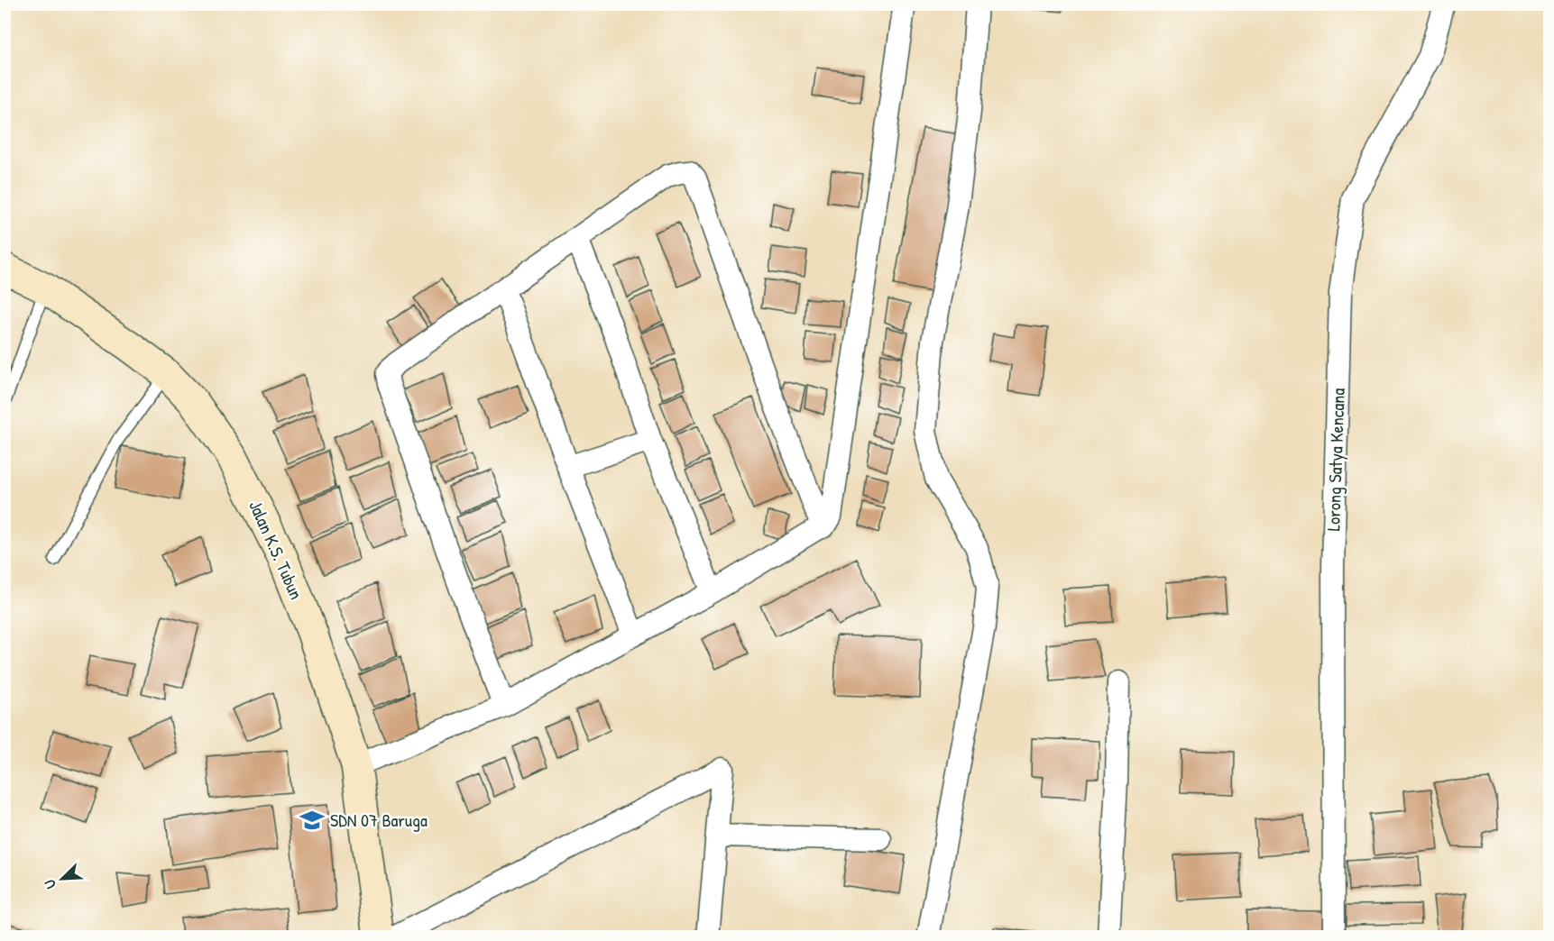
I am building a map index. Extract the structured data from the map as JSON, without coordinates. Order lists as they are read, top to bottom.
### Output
{
  "streets": {
    "street": ["Lorong Satya Kencana", "Jalan K.S. Tubun"]
  },
  "places": {
    "school or university": ["SDN 07 Baruga"]
  },
  "north": "bottom left"
}
